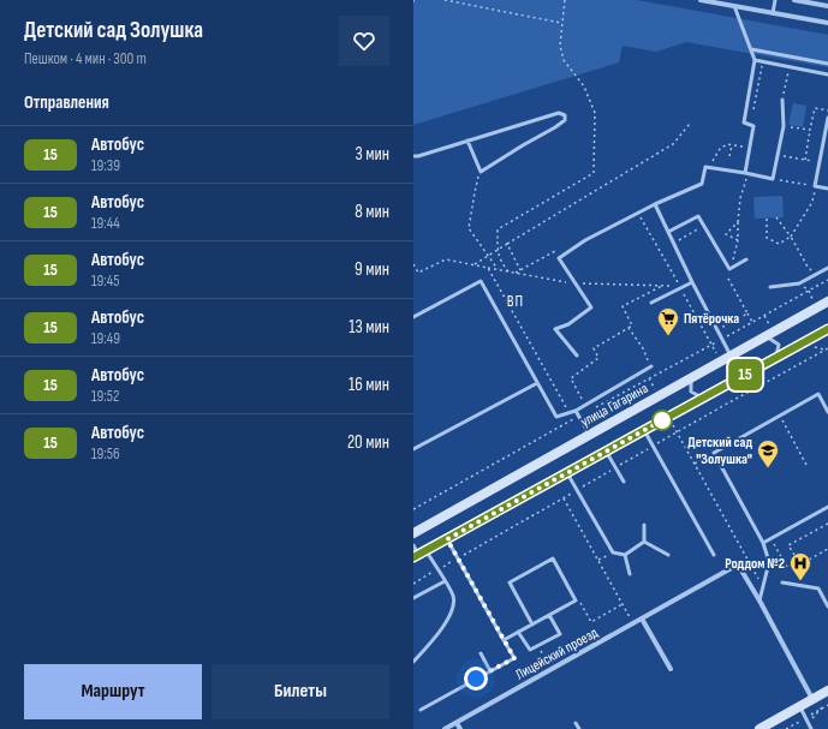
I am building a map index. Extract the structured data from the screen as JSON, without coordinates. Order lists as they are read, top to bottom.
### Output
{
  "streets": {
    "street": ["улица Гагарина", "Лицейский проезд"]
  },
  "districts": ["ВП"],
  "places": {
    "supermarket": ["Пятёрочка"],
    "school or university": ["Детский сад \"Золушка\""],
    "hospital": ["Роддом №2"]
  },
  "lines": ["bus line 15"],
  "page": {
    "heading": [
      ["Детский сад Золушка", "Пешком · 4 мин · 300 m"],
      "Отправления"
    ],
    "on_map": "15",
    "list": [
      {
        "mark": "15",
        "name": "Автобус",
        "note": "19:39",
        "value": "3 мин"
      },
      {
        "mark": "15",
        "name": "Автобус",
        "note": "19:44",
        "value": "8 мин"
      },
      {
        "mark": "15",
        "name": "Автобус",
        "note": "19:45",
        "value": "9 мин"
      },
      {
        "mark": "15",
        "name": "Автобус",
        "note": "19:49",
        "value": "13 мин"
      },
      {
        "mark": "15",
        "name": "Автобус",
        "note": "19:52",
        "value": "16 мин"
      },
      {
        "mark": "15",
        "name": "Автобус",
        "note": "19:56",
        "value": "20 мин"
      }
    ],
    "buttons": ["Маршрут", "Билеты"]
  }
}
